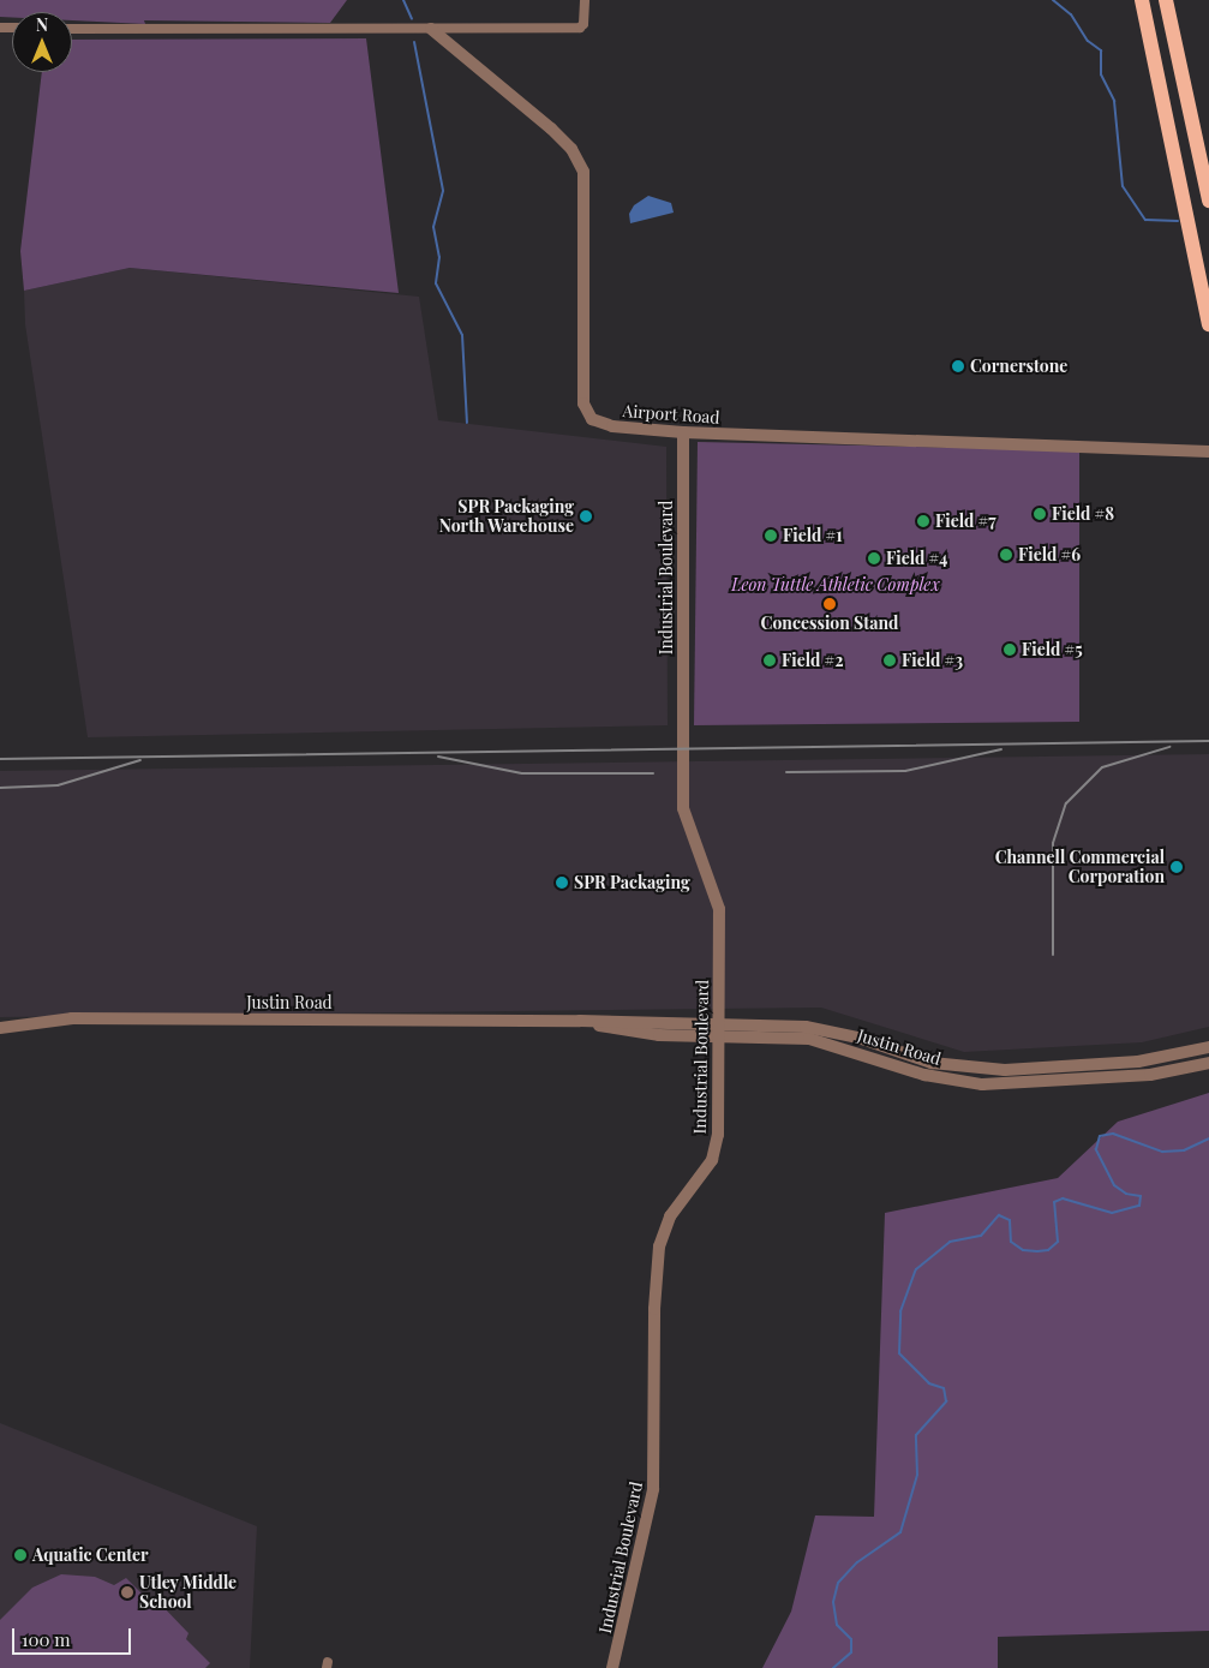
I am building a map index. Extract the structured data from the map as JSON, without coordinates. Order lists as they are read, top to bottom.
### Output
{
  "streets": {
    "street": ["Airport Road", "Industrial Boulevard", "Justin Road"]
  },
  "crossings": [
    ["Airport Road", "Industrial Boulevard"],
    ["Industrial Boulevard", "Justin Road"]
  ],
  "parks": ["Leon Tuttle Athletic Complex"],
  "places": [
    "Cornerstone",
    "Field #8",
    "SPR Packaging North Warehouse",
    "Field #7",
    "Field #1",
    "Field #6",
    "Field #4",
    "Concession Stand",
    "Field #5",
    "Field #2",
    "Field #3",
    "Channell Commercial Corporation",
    "SPR Packaging",
    "Aquatic Center",
    "Utley Middle School"
  ],
  "scale_bar": "100 m",
  "north": "top"
}
